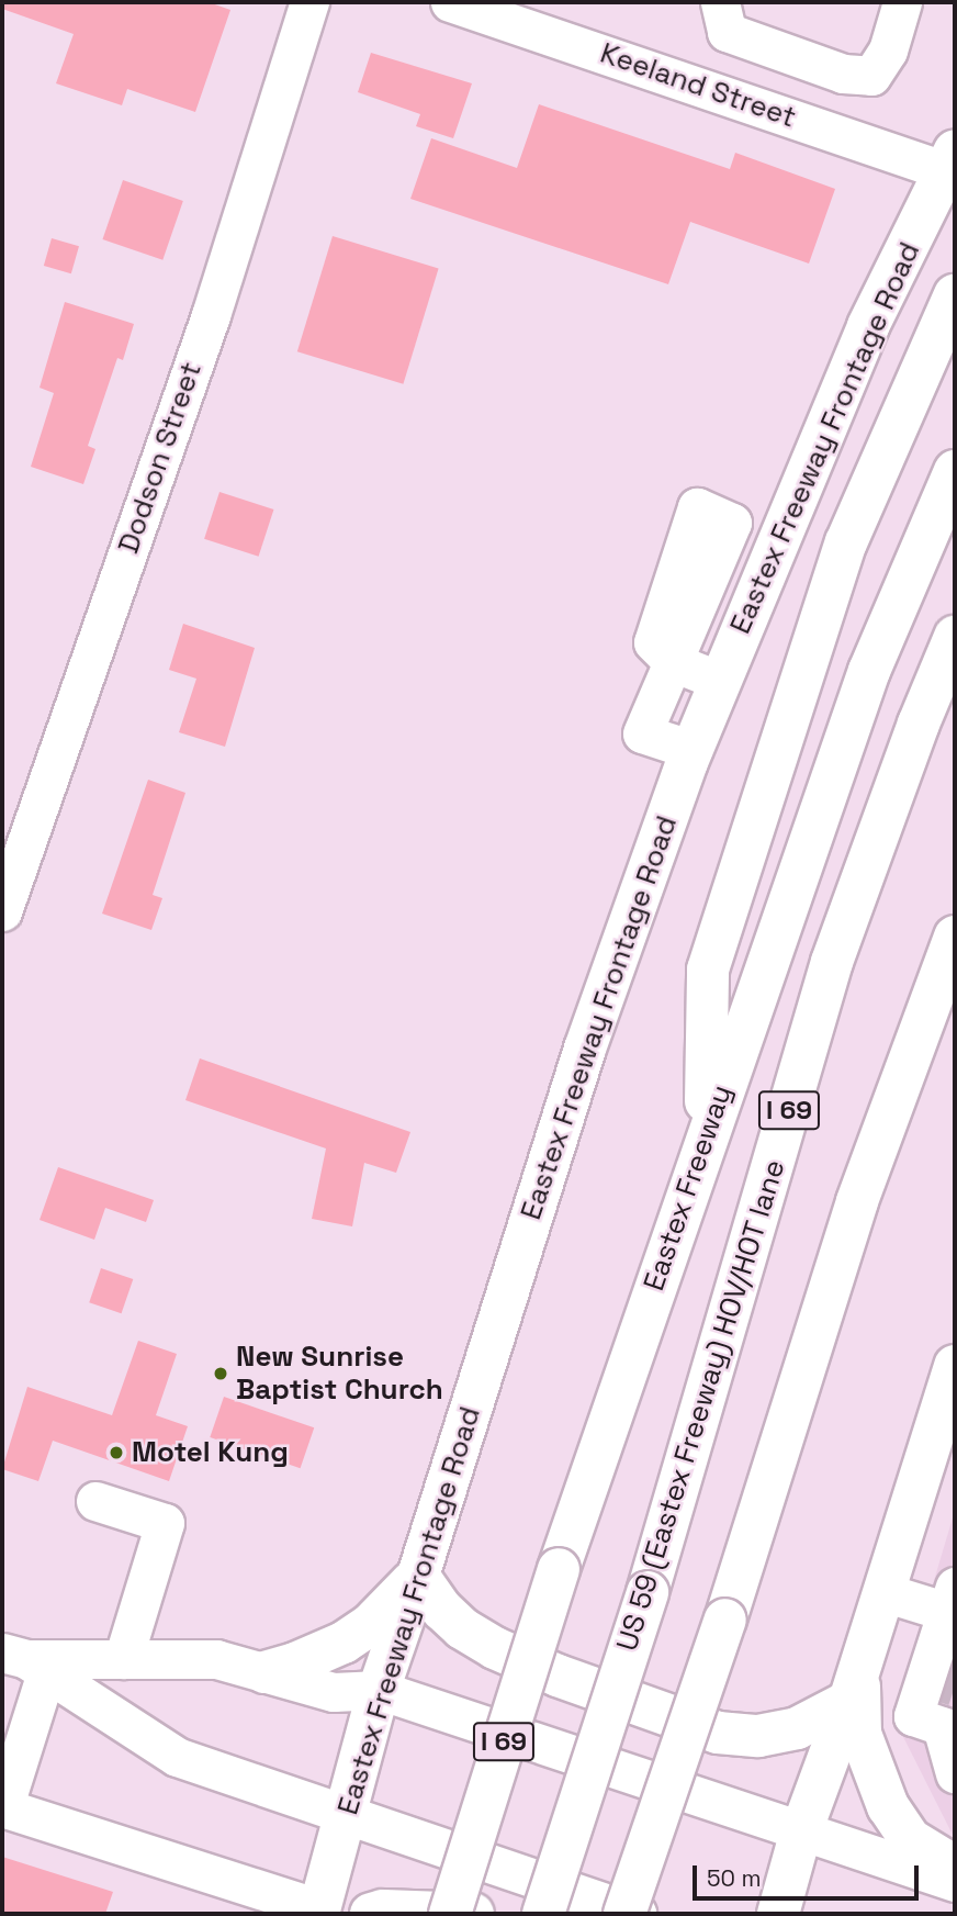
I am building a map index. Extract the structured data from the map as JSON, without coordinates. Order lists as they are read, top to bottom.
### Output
{
  "streets": {
    "main road": [
      "Eastex Freeway Frontage Road",
      "I 69",
      "Eastex Freeway",
      "US 59 (Eastex Freeway) HOV/HOT lane"
    ],
    "street": ["Keeland Street", "Dodson Street"]
  },
  "crossings": [
    ["Keeland Street", "Eastex Freeway Frontage Road"]
  ],
  "places": ["New Sunrise Baptist Church", "Motel Kung"],
  "scale_bar": "50 m"
}
